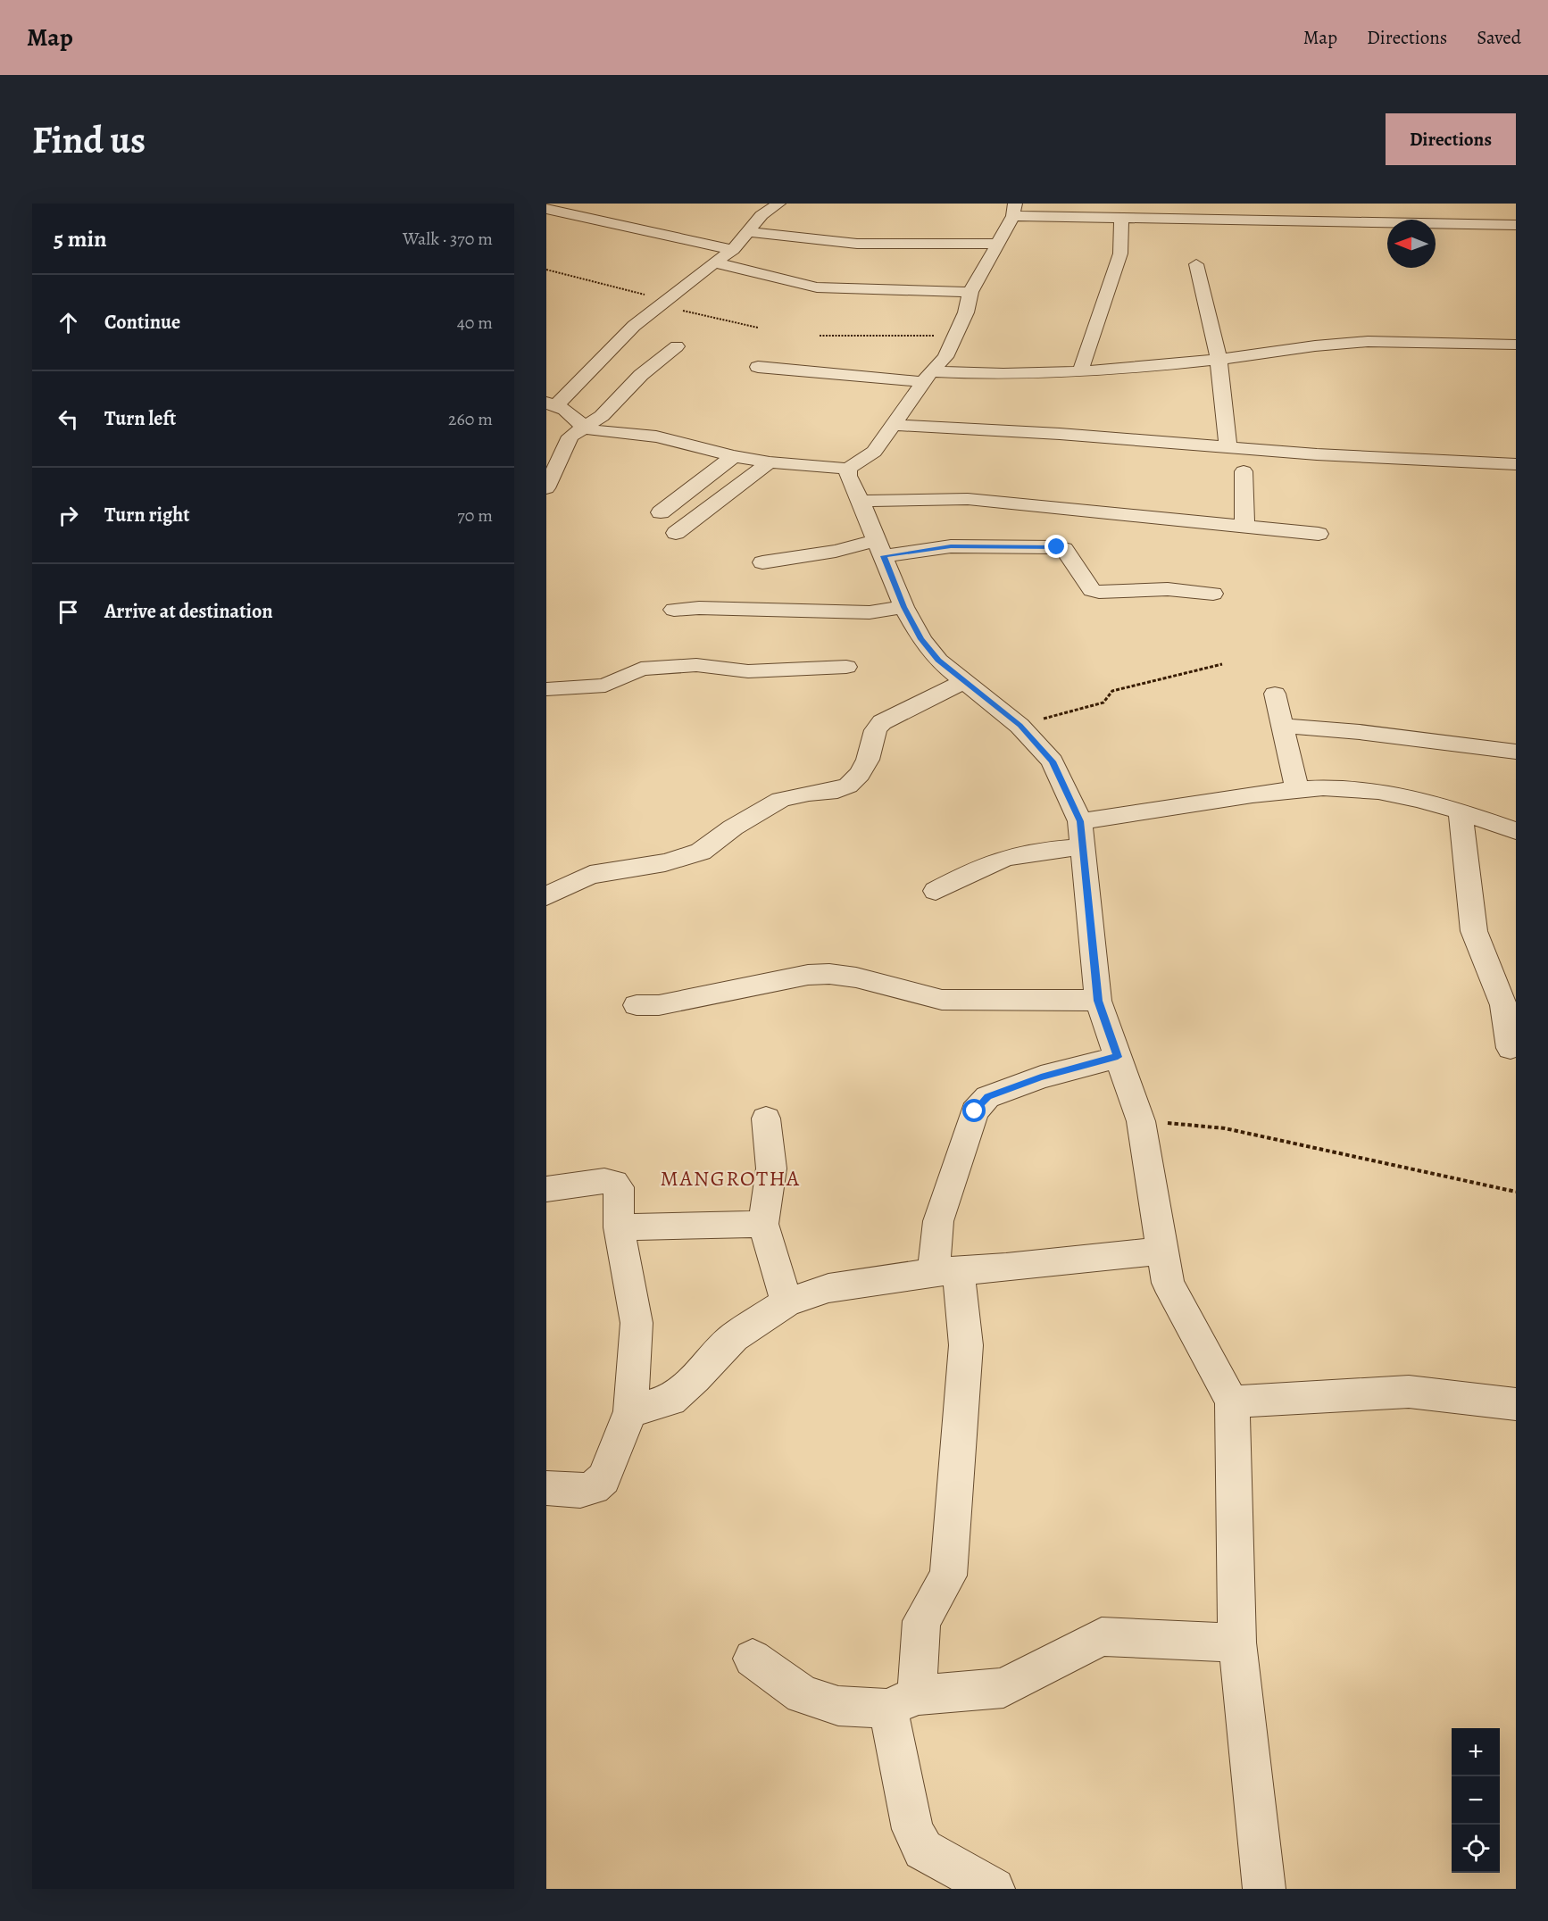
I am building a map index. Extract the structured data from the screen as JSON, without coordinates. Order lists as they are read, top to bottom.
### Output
{
  "districts": ["MANGROTHA"],
  "north": "left",
  "page": {
    "header": "Map",
    "nav": ["Map", "Directions", "Saved"],
    "buttons": "Directions",
    "title": "Find us",
    "heading": ["5 min", "Walk · 370 m"],
    "list": [
      ["Continue", "40 m"],
      ["Turn left", "260 m"],
      ["Turn right", "70 m"],
      "Arrive at destination"
    ],
    "map_buttons": ["+", "−"]
  }
}
